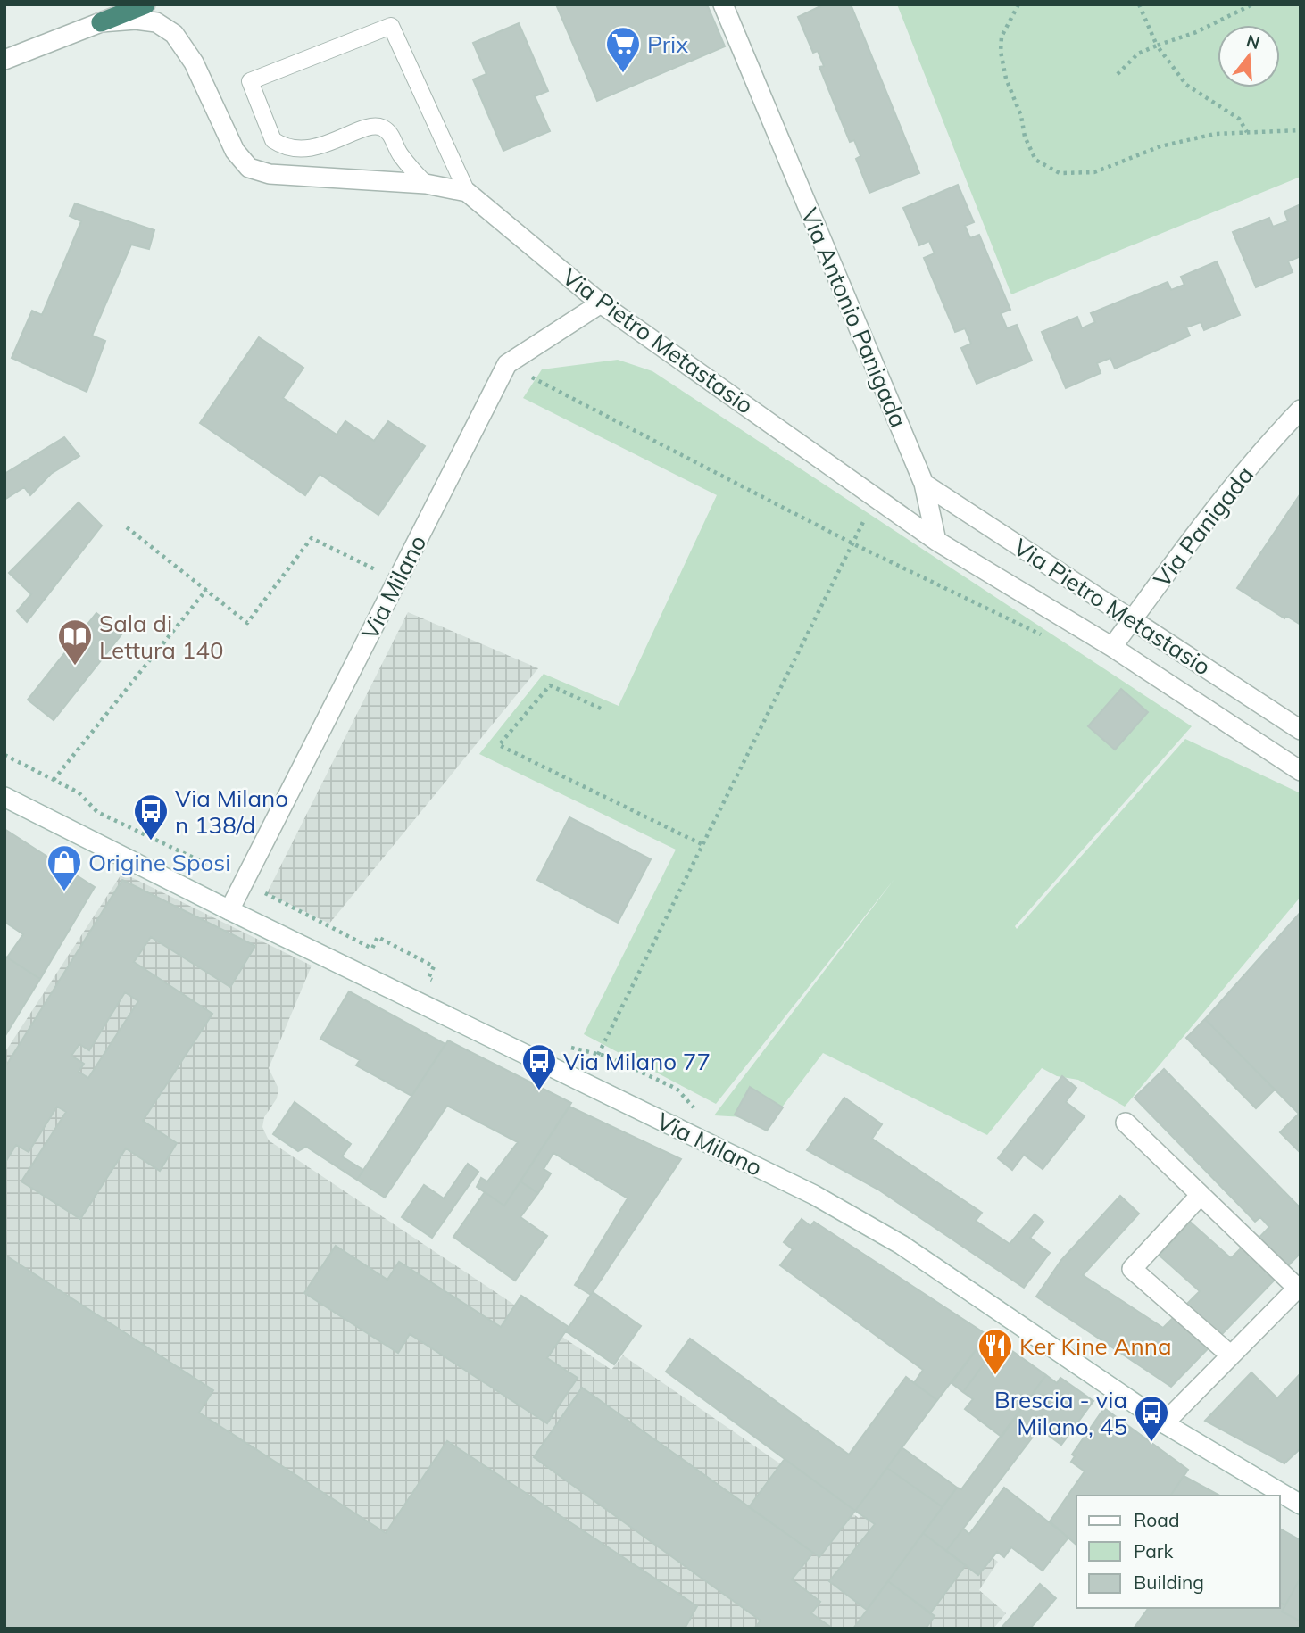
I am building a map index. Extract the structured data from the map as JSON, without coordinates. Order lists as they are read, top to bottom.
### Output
{
  "streets": {
    "street": [
      "Via Antonio Panigada",
      "Via Pietro Metastasio",
      "Via Panigada",
      "Via Milano"
    ]
  },
  "crossings": [
    ["Via Antonio Panigada", "Via Pietro Metastasio"],
    ["Via Pietro Metastasio", "Via Panigada"]
  ],
  "places": {
    "supermarket": ["Prix"],
    "library": ["Sala di Lettura 140"],
    "bus stop": ["Via Milano n 138/d", "Via Milano 77", "Brescia - via Milano, 45"],
    "shop": ["Origine Sposi"],
    "restaurant": ["Ker Kine Anna"]
  },
  "legend": ["Road", "Park", "Building"],
  "north": "top"
}
